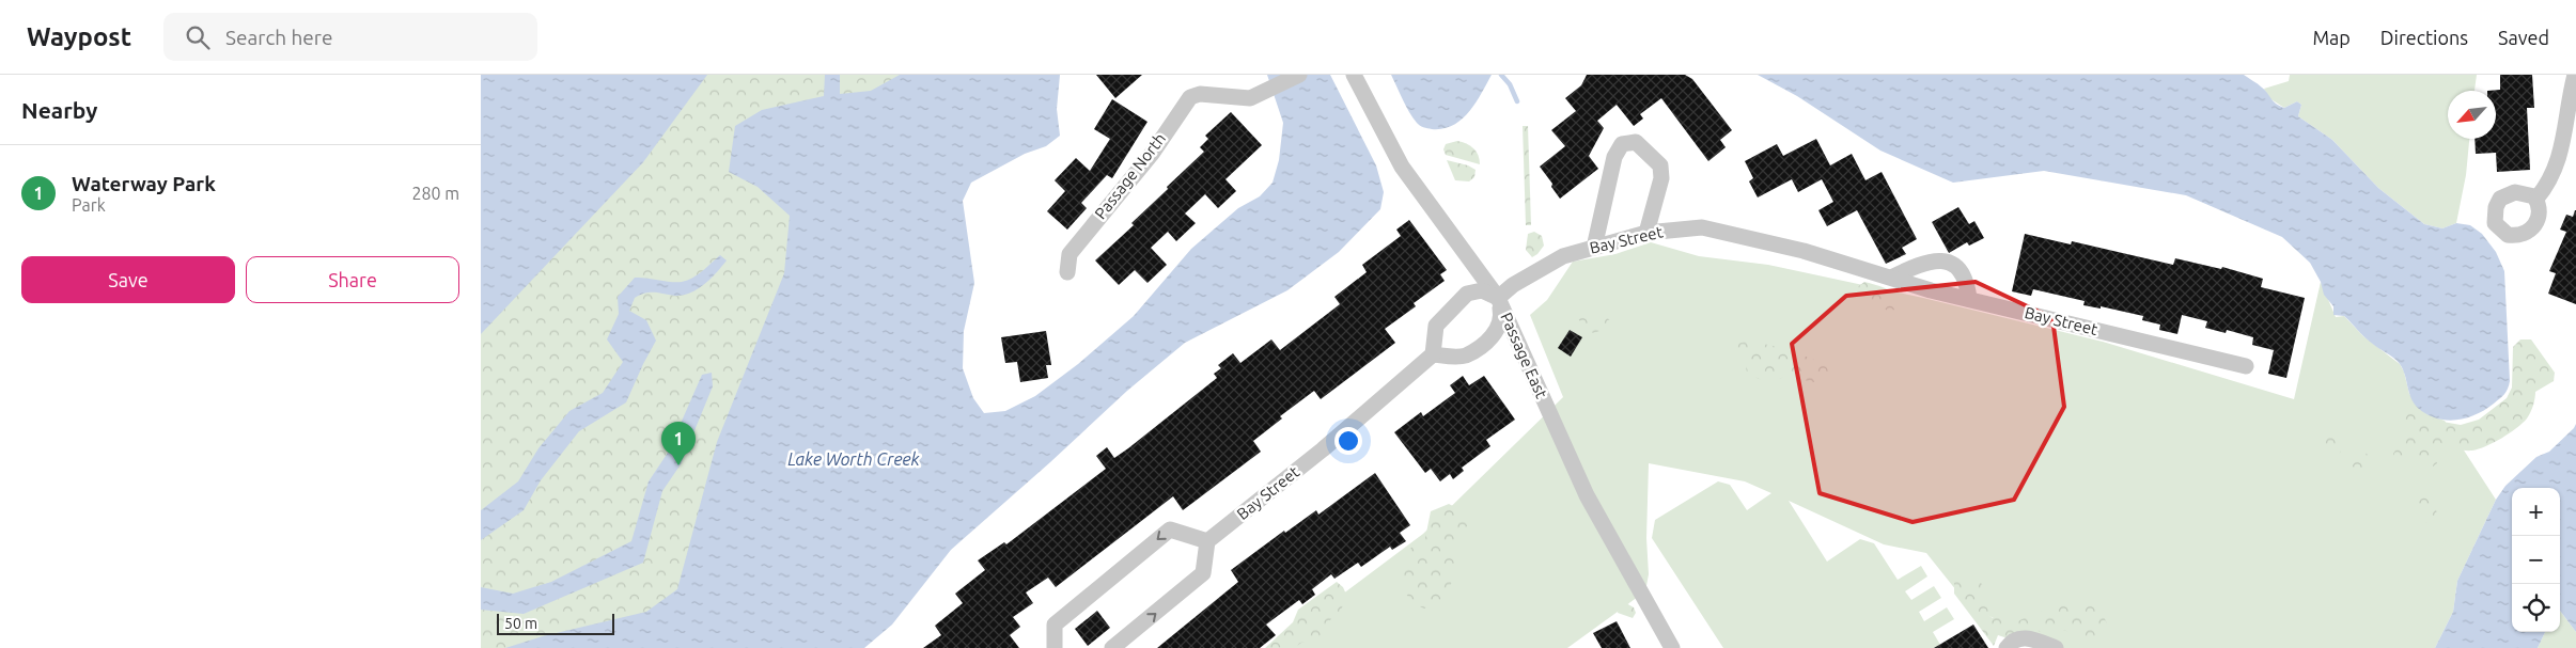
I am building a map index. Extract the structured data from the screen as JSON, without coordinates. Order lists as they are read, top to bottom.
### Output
{
  "streets": {
    "lane": ["Passage North", "Bay Street", "Passage East"]
  },
  "crossings": [
    ["Bay Street", "Passage East"]
  ],
  "water": ["Lake Worth Creek"],
  "scale_bar": "50 m",
  "north": "bottom left",
  "page": {
    "header": "Waypost",
    "search": "Search here",
    "nav": ["Map", "Directions", "Saved"],
    "heading": "Nearby",
    "list": [
      {
        "mark": "1",
        "name": "Waterway Park",
        "note": "Park",
        "value": "280 m"
      }
    ],
    "buttons": ["Save", "Share"],
    "pins": "1",
    "map_buttons": ["+", "−"],
    "scale": "50 m"
  }
}
